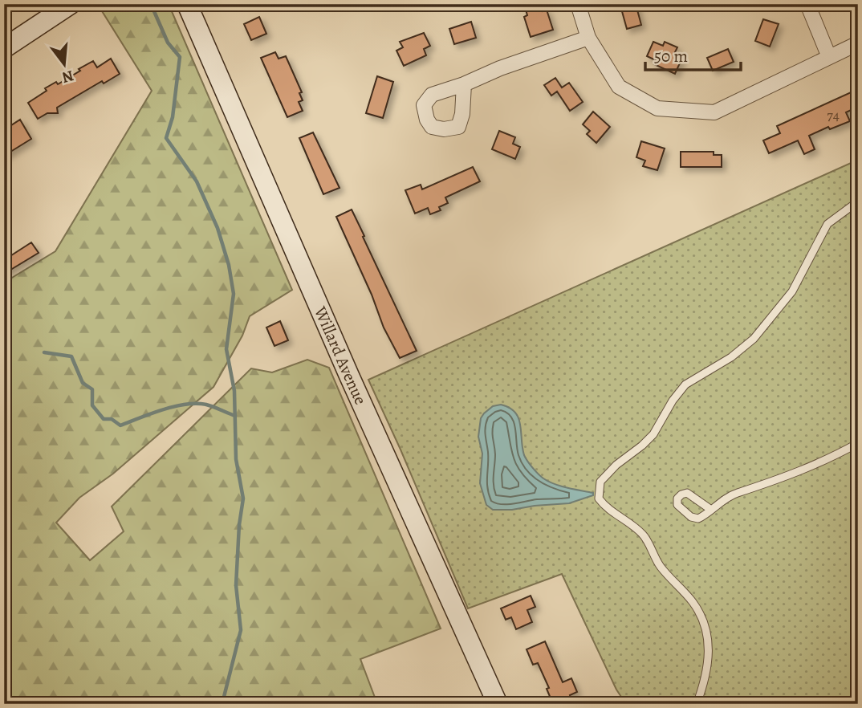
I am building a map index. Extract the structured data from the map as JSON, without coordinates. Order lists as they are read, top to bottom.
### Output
{
  "streets": {
    "main road": ["Willard Avenue"]
  },
  "house_numbers": ["74"],
  "scale_bar": "50 m",
  "north": "bottom"
}
